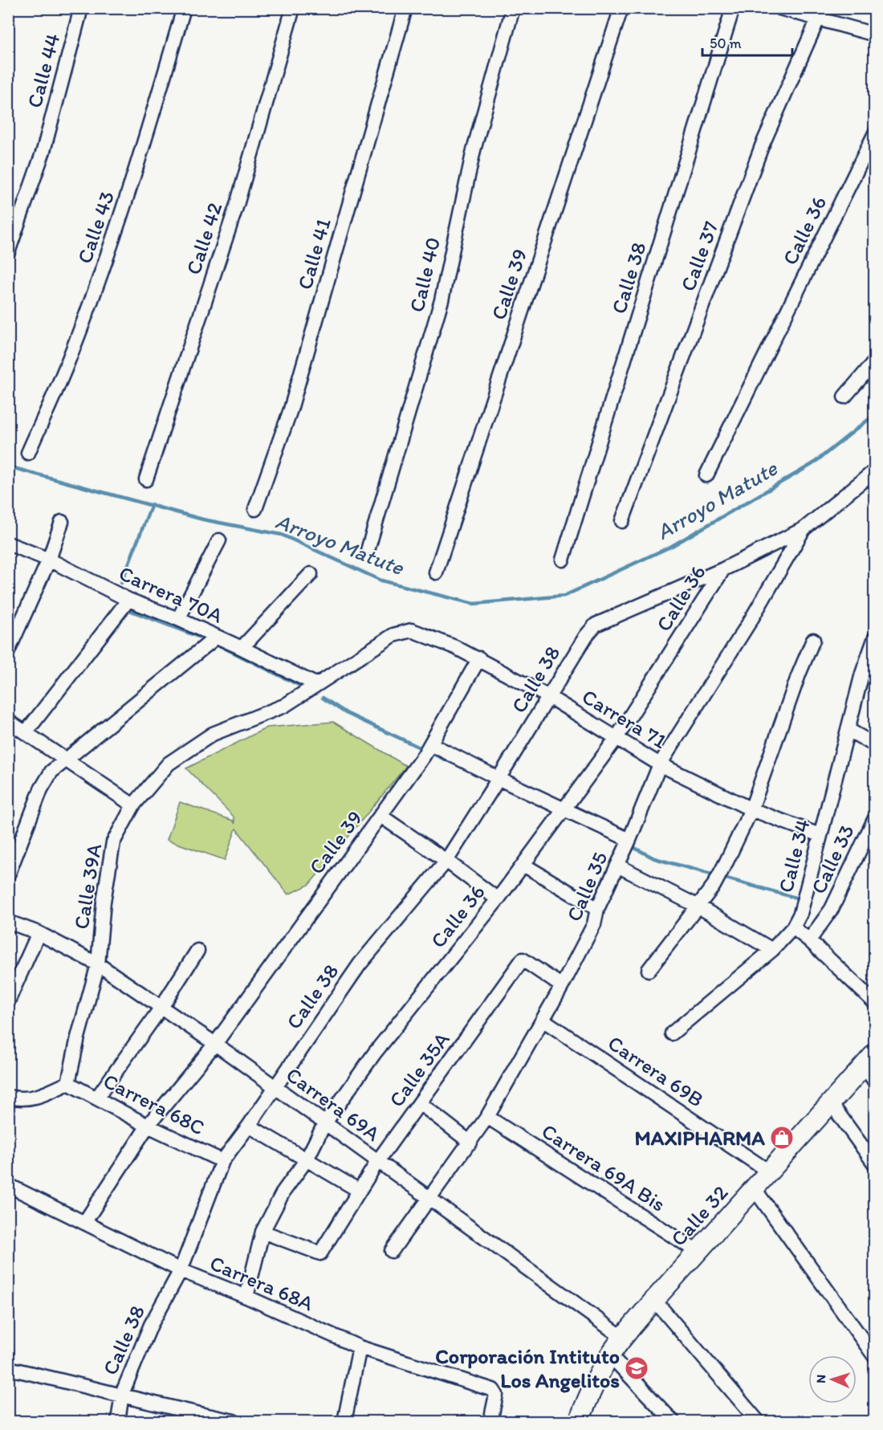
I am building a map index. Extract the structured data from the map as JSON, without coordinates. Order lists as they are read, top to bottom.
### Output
{
  "streets": {
    "street": [
      "Calle 44",
      "Calle 43",
      "Calle 36",
      "Calle 42",
      "Calle 41",
      "Calle 37",
      "Calle 40",
      "Calle 38",
      "Calle 39",
      "Carrera 70A",
      "Carrera 71",
      "Calle 34",
      "Calle 33",
      "Calle 39A",
      "Calle 35",
      "Calle 35A",
      "Carrera 69B",
      "Carrera 68C",
      "Carrera 69A",
      "Carrera 69A Bis",
      "Calle 32",
      "Carrera 68A"
    ]
  },
  "crossings": [
    ["Calle 36", "Calle 38"],
    ["Calle 36", "Carrera 71"],
    ["Calle 36", "Calle 35A"],
    ["Calle 36", "Carrera 69A"],
    ["Calle 36", "Carrera 68A"],
    ["Calle 38", "Carrera 71"],
    ["Calle 38", "Carrera 68C"],
    ["Calle 38", "Carrera 69A"],
    ["Calle 38", "Carrera 68A"],
    ["Calle 39", "Carrera 71"],
    ["Calle 39", "Carrera 68C"],
    ["Calle 39", "Carrera 69A"],
    ["Calle 39", "Carrera 68A"],
    ["Carrera 70A", "Calle 39A"],
    ["Carrera 71", "Calle 34"],
    ["Carrera 71", "Calle 39A"],
    ["Carrera 71", "Calle 35"],
    ["Calle 39A", "Carrera 68C"],
    ["Calle 39A", "Carrera 69A"],
    ["Calle 35", "Calle 35A"],
    ["Calle 35", "Carrera 69B"],
    ["Calle 35", "Carrera 69A"],
    ["Calle 35", "Carrera 69A Bis"],
    ["Calle 35A", "Carrera 69A"],
    ["Carrera 69B", "Calle 32"],
    ["Carrera 69A", "Calle 32"],
    ["Carrera 69A Bis", "Calle 32"]
  ],
  "water": ["Arroyo Matute"],
  "places": {
    "shop": ["MAXIPHARMA"],
    "school or university": ["Corporación Intituto Los Angelitos"]
  },
  "scale_bar": "50 m",
  "north": "left"
}
